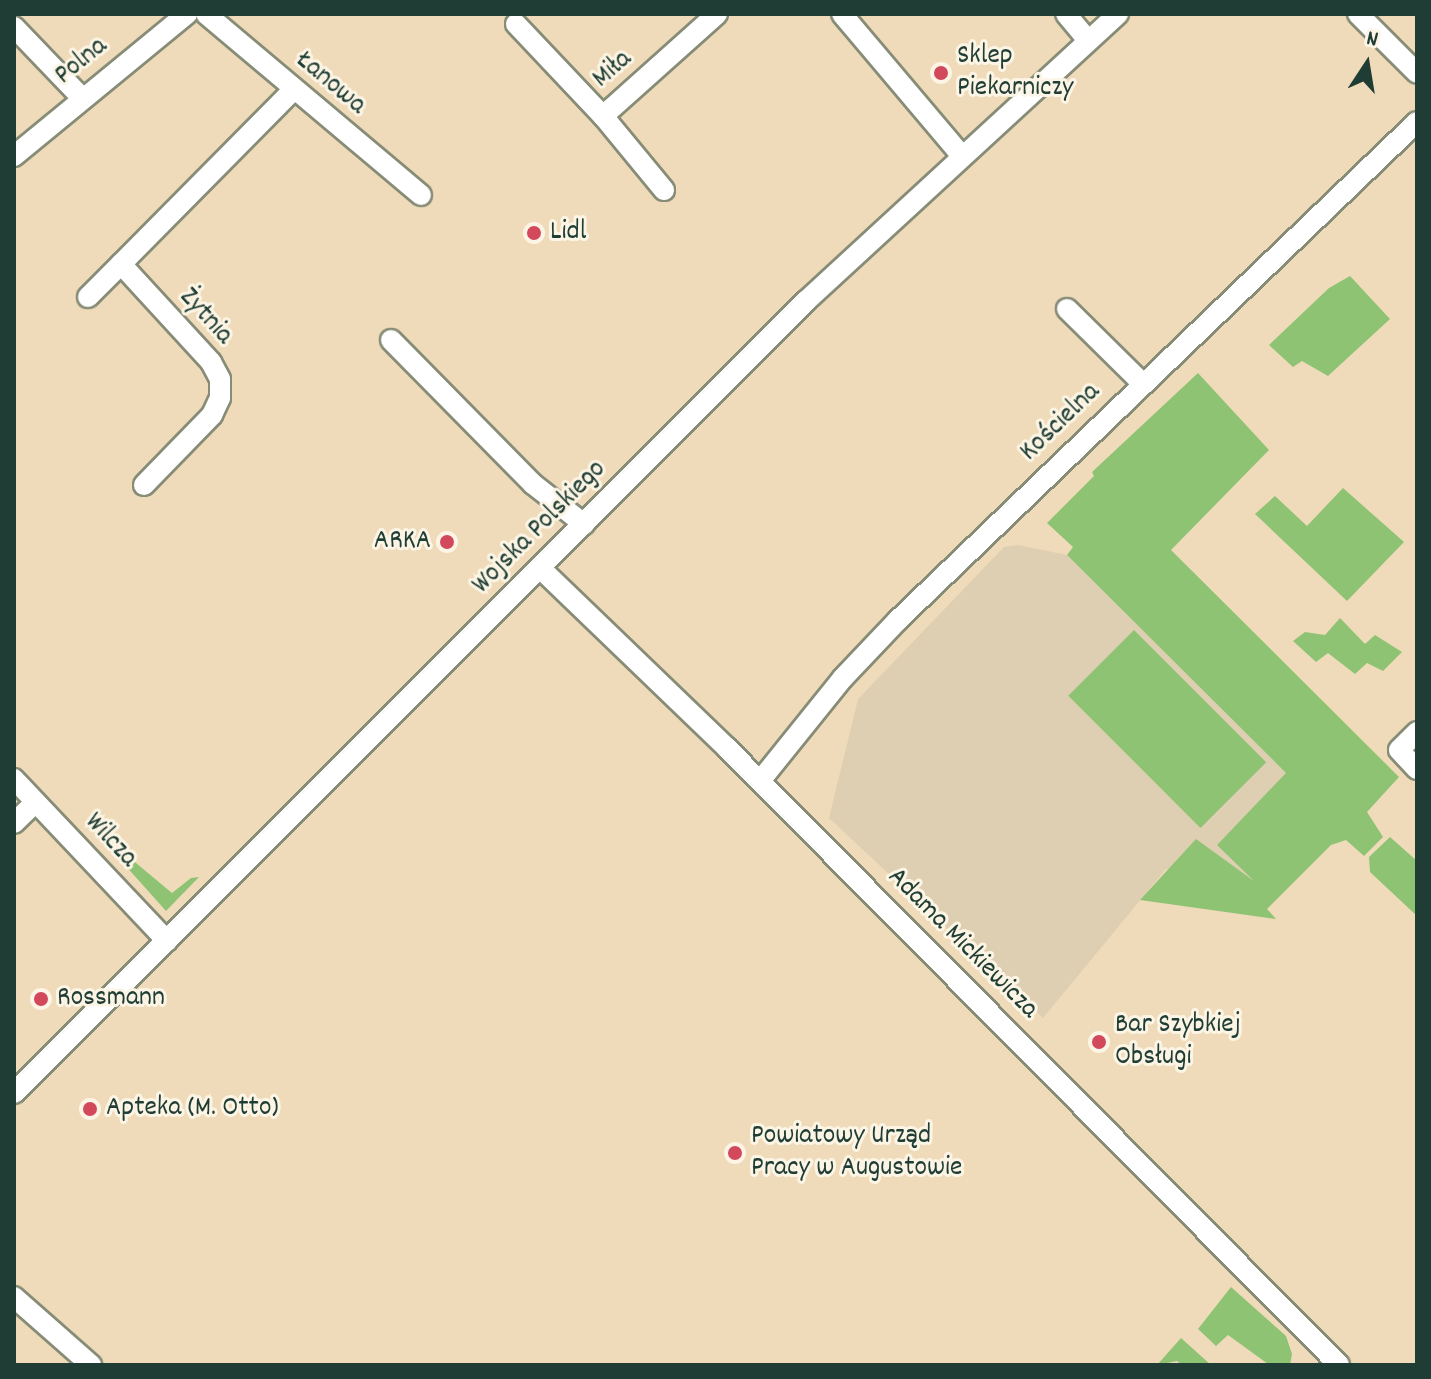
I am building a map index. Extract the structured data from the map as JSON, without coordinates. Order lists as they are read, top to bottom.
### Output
{
  "streets": {
    "street": [
      "Polna",
      "Miła",
      "Łanowa",
      "Żytnia",
      "Kościelna",
      "Wojska Polskiego",
      "Wilcza",
      "Adama Mickiewicza"
    ]
  },
  "crossings": [
    ["Kościelna", "Adama Mickiewicza"],
    ["Wojska Polskiego", "Wilcza"],
    ["Wojska Polskiego", "Adama Mickiewicza"]
  ],
  "places": [
    "Sklep Piekarniczy",
    "Lidl",
    "ARKA",
    "Rossmann",
    "Bar Szybkiej Obsługi",
    "Apteka (M. Otto)",
    "Powiatowy Urząd Pracy w Augustowie"
  ],
  "north": "top"
}
